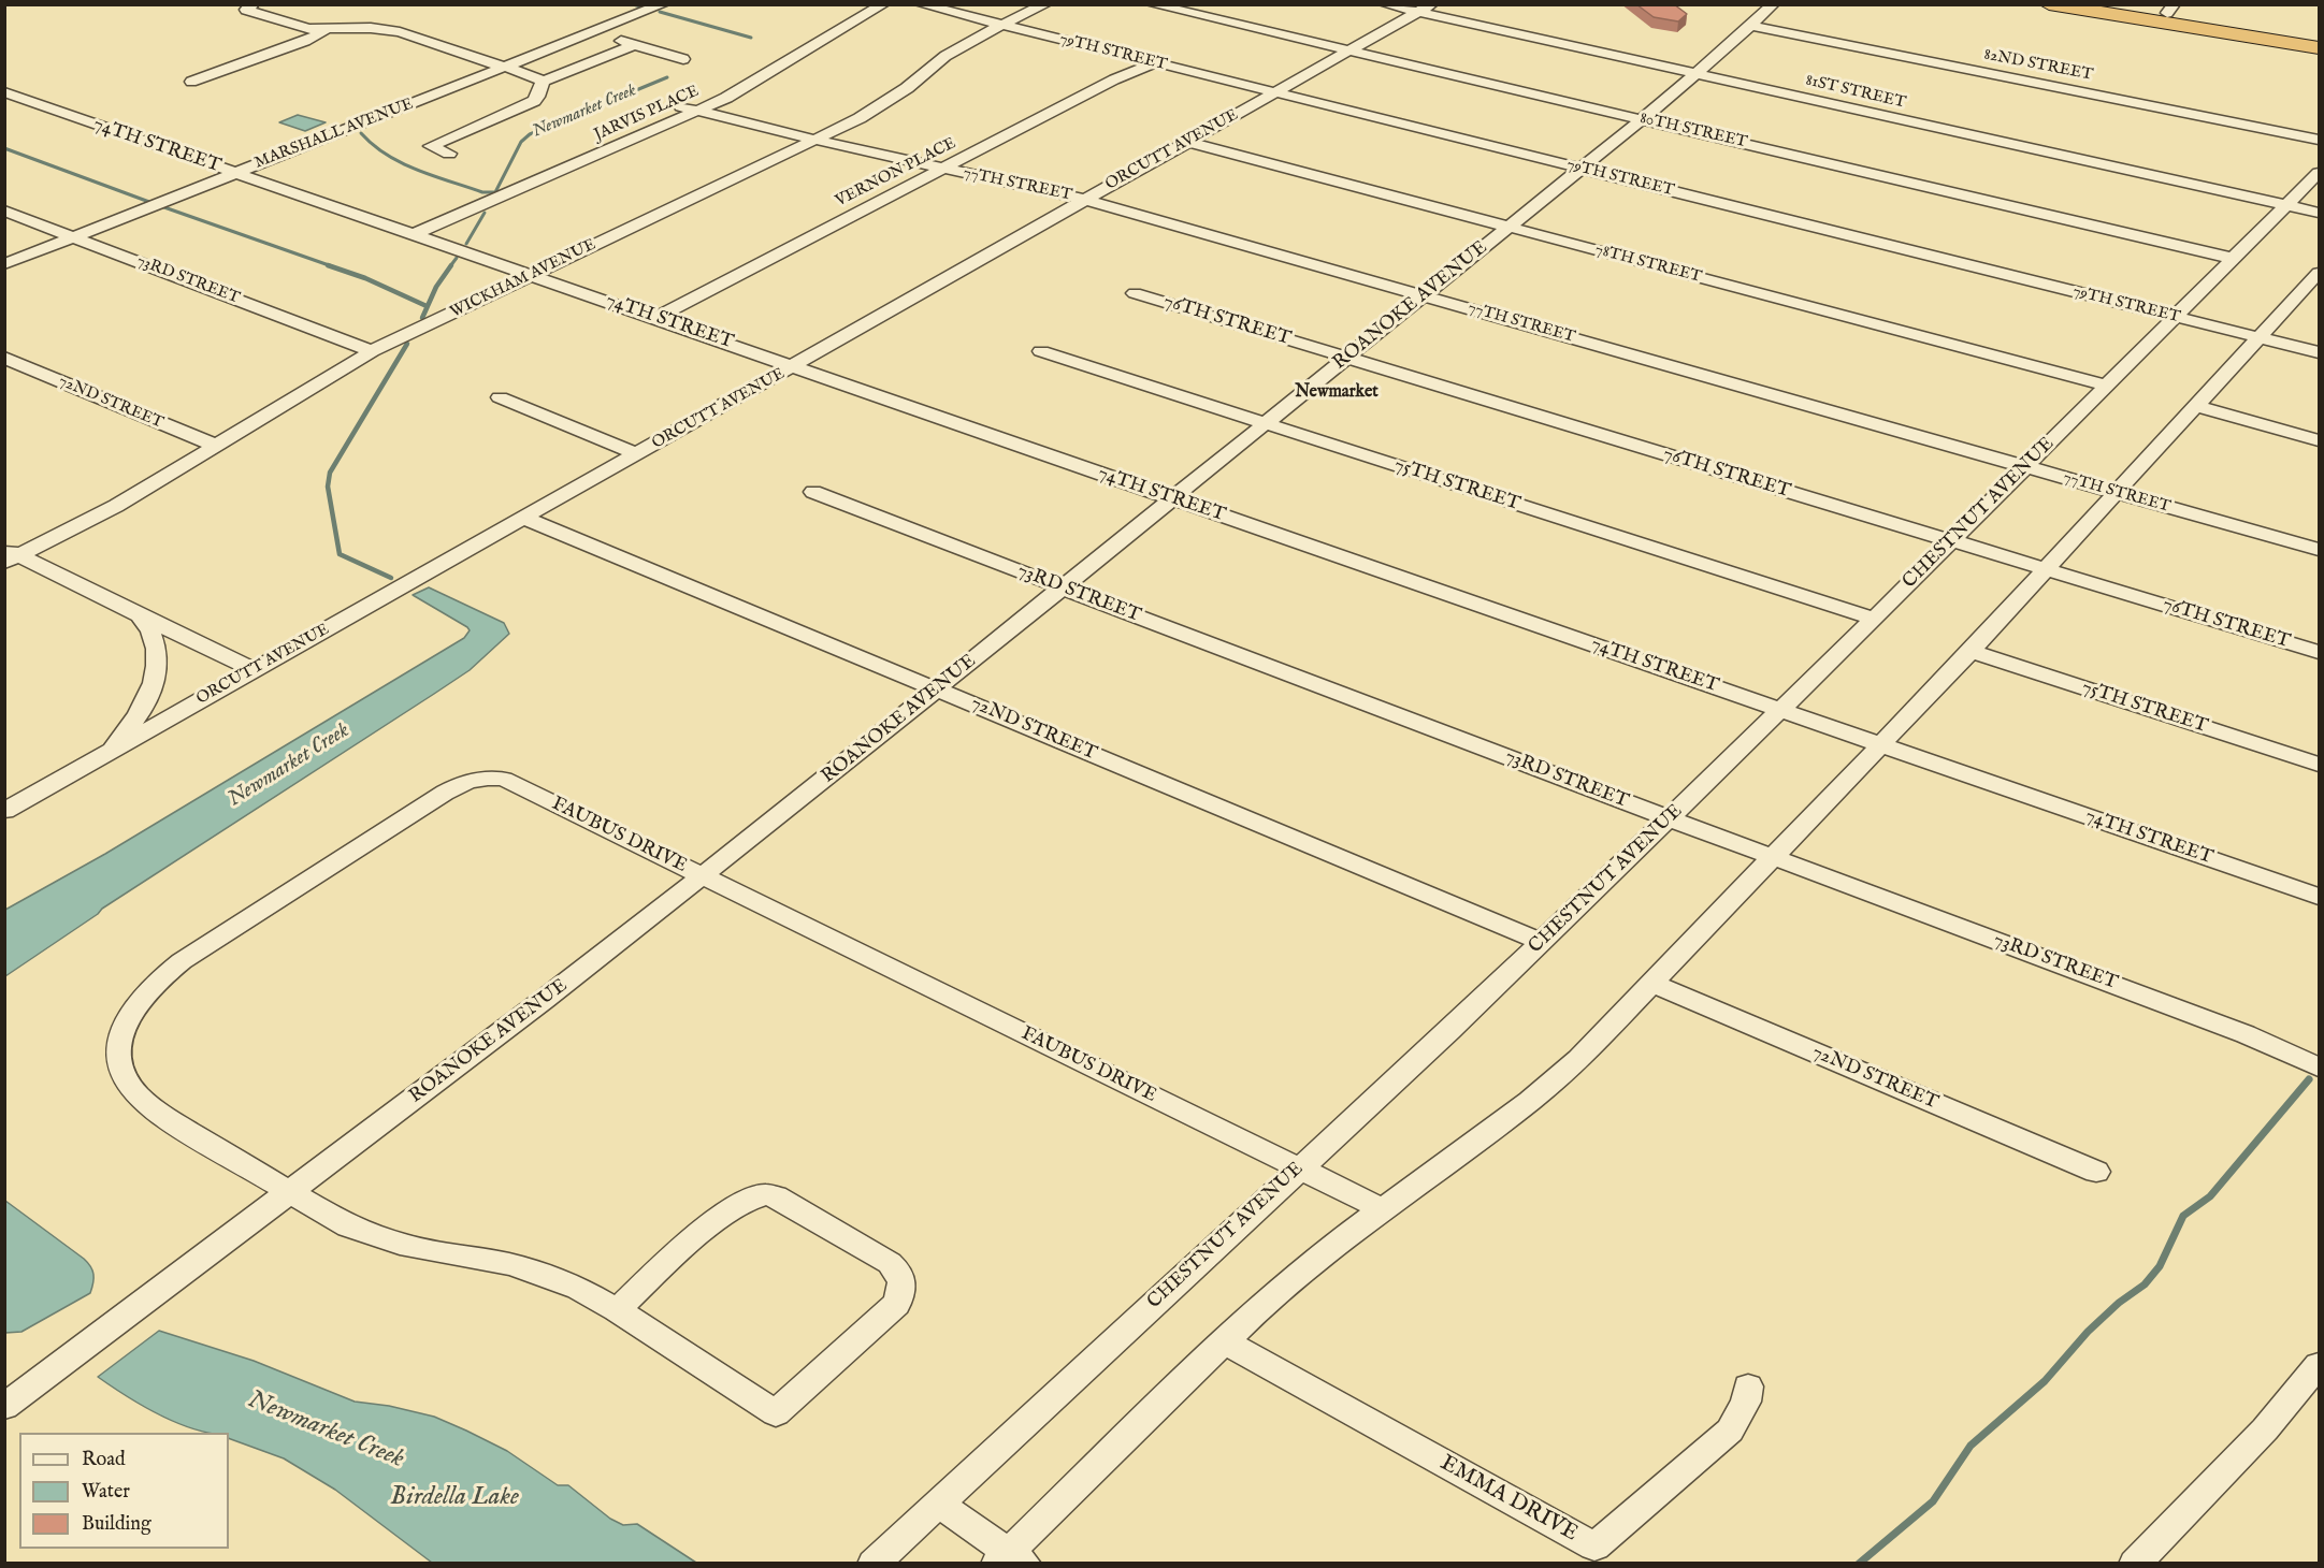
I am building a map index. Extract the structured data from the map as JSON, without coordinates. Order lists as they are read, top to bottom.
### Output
{
  "streets": {
    "street": [
      "79TH STREET",
      "82ND STREET",
      "81ST STREET",
      "JARVIS PLACE",
      "80TH STREET",
      "MARSHALL AVENUE",
      "74TH STREET",
      "ORCUTT AVENUE",
      "VERNON PLACE",
      "77TH STREET",
      "78TH STREET",
      "WICKHAM AVENUE",
      "73RD STREET",
      "ROANOKE AVENUE",
      "76TH STREET",
      "72ND STREET",
      "75TH STREET",
      "CHESTNUT AVENUE",
      "FAUBUS DRIVE",
      "EMMA DRIVE"
    ]
  },
  "crossings": [
    ["79TH STREET", "ORCUTT AVENUE"],
    ["79TH STREET", "VERNON PLACE"],
    ["79TH STREET", "WICKHAM AVENUE"],
    ["79TH STREET", "ROANOKE AVENUE"],
    ["79TH STREET", "CHESTNUT AVENUE"],
    ["82ND STREET", "ROANOKE AVENUE"],
    ["81ST STREET", "ORCUTT AVENUE"],
    ["81ST STREET", "ROANOKE AVENUE"],
    ["81ST STREET", "CHESTNUT AVENUE"],
    ["JARVIS PLACE", "74TH STREET"],
    ["JARVIS PLACE", "77TH STREET"],
    ["80TH STREET", "ORCUTT AVENUE"],
    ["80TH STREET", "ROANOKE AVENUE"],
    ["80TH STREET", "CHESTNUT AVENUE"],
    ["MARSHALL AVENUE", "74TH STREET"],
    ["MARSHALL AVENUE", "73RD STREET"],
    ["74TH STREET", "ORCUTT AVENUE"],
    ["74TH STREET", "VERNON PLACE"],
    ["74TH STREET", "WICKHAM AVENUE"],
    ["74TH STREET", "ROANOKE AVENUE"],
    ["74TH STREET", "CHESTNUT AVENUE"],
    ["ORCUTT AVENUE", "77TH STREET"],
    ["ORCUTT AVENUE", "78TH STREET"],
    ["ORCUTT AVENUE", "72ND STREET"],
    ["VERNON PLACE", "77TH STREET"],
    ["77TH STREET", "WICKHAM AVENUE"],
    ["77TH STREET", "ROANOKE AVENUE"],
    ["77TH STREET", "CHESTNUT AVENUE"],
    ["78TH STREET", "ROANOKE AVENUE"],
    ["78TH STREET", "CHESTNUT AVENUE"],
    ["WICKHAM AVENUE", "73RD STREET"],
    ["WICKHAM AVENUE", "72ND STREET"],
    ["73RD STREET", "ROANOKE AVENUE"],
    ["73RD STREET", "CHESTNUT AVENUE"],
    ["ROANOKE AVENUE", "76TH STREET"],
    ["ROANOKE AVENUE", "72ND STREET"],
    ["ROANOKE AVENUE", "75TH STREET"],
    ["ROANOKE AVENUE", "FAUBUS DRIVE"],
    ["76TH STREET", "CHESTNUT AVENUE"],
    ["72ND STREET", "CHESTNUT AVENUE"],
    ["75TH STREET", "CHESTNUT AVENUE"],
    ["CHESTNUT AVENUE", "FAUBUS DRIVE"]
  ],
  "districts": ["Newmarket"],
  "water": ["Newmarket Creek", "Birdella Lake"],
  "legend": ["Road", "Water", "Building"]
}
